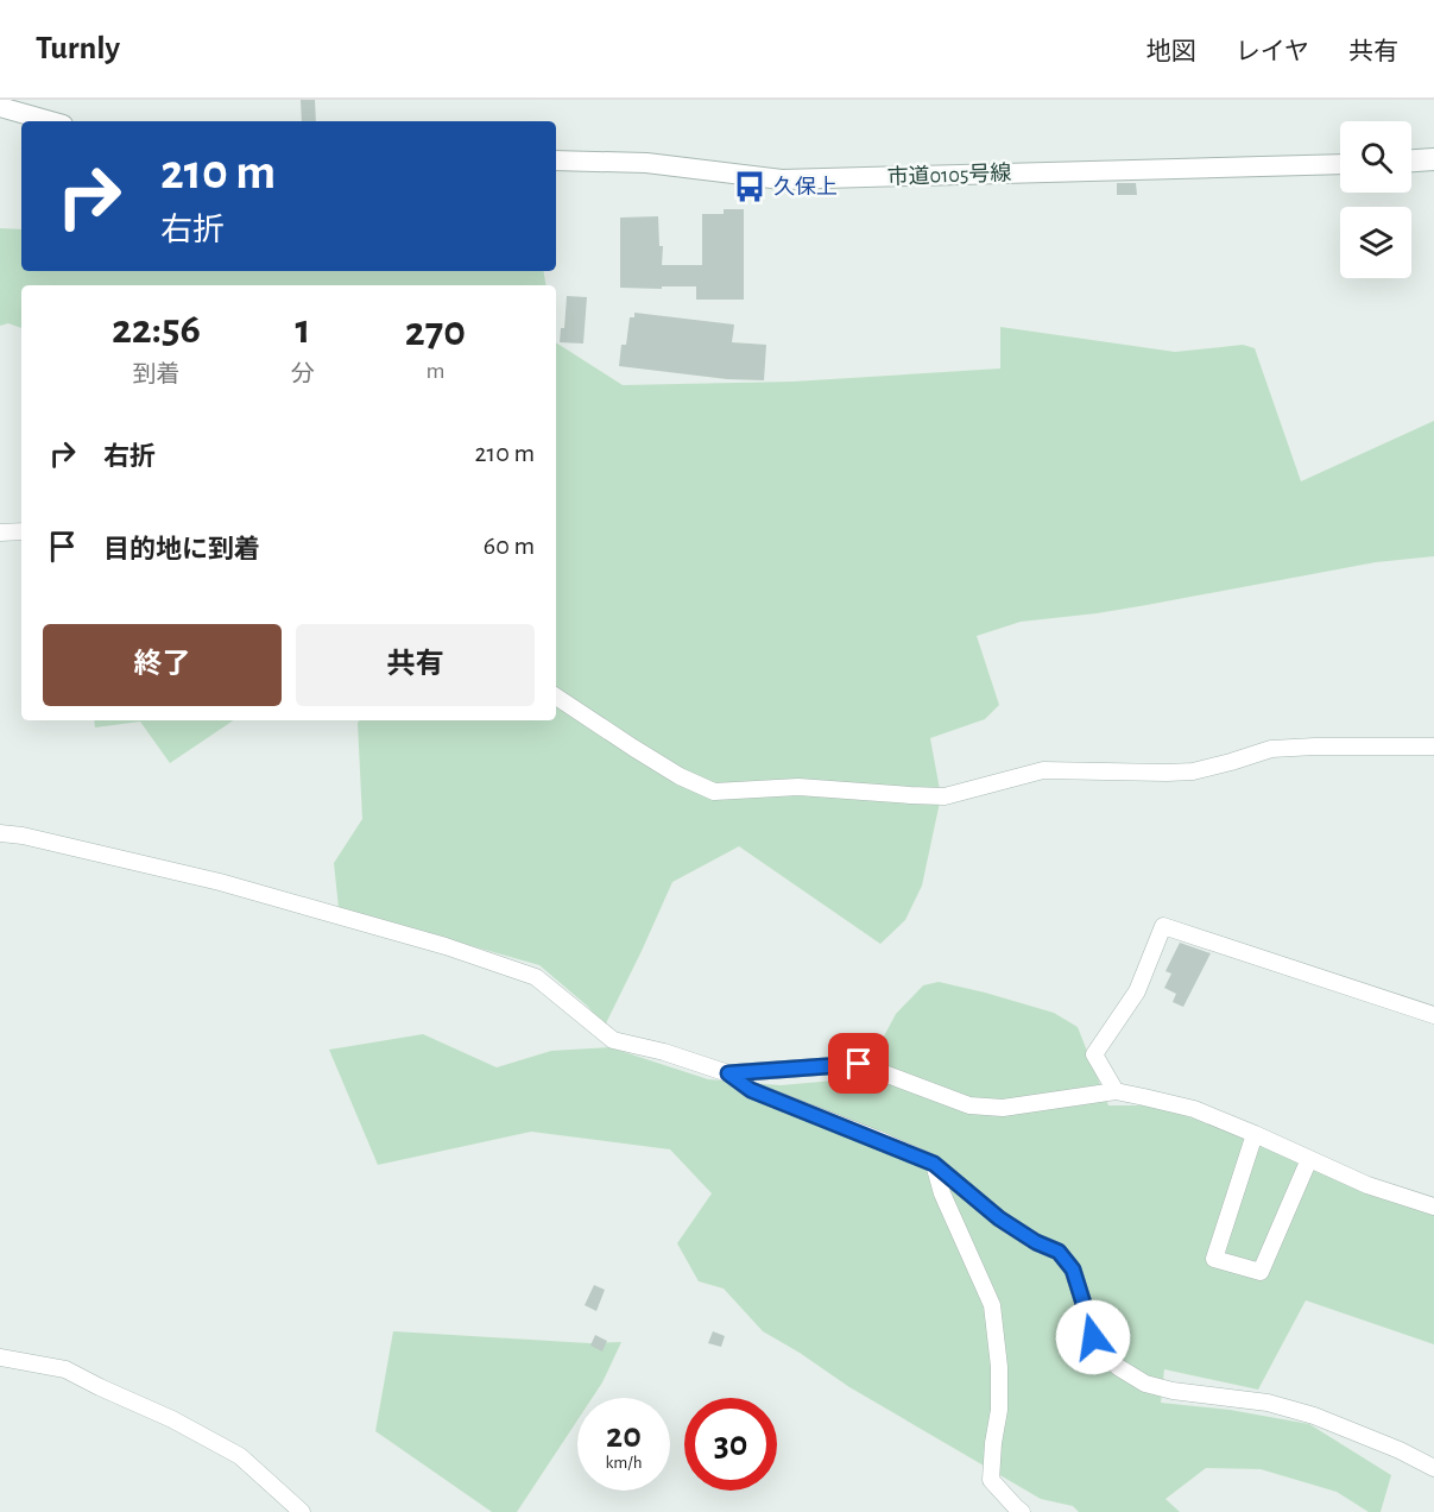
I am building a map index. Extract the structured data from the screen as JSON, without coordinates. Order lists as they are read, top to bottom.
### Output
{
  "streets": {
    "street": ["市道0105号線"]
  },
  "places": {
    "bus stop": ["久保上"]
  },
  "page": {
    "header": "Turnly",
    "nav": ["地図", "レイヤ", "共有"],
    "turn": ["210 m", "右折"],
    "eta": [
      "22:56",
      "到着",
      "1",
      "分",
      "270",
      "m"
    ],
    "list": [
      {
        "name": "右折",
        "value": "210 m"
      },
      {
        "name": "目的地に到着",
        "value": "60 m"
      }
    ],
    "buttons": ["終了", "共有"],
    "speed": "20 km/h",
    "limit": "30"
  }
}
